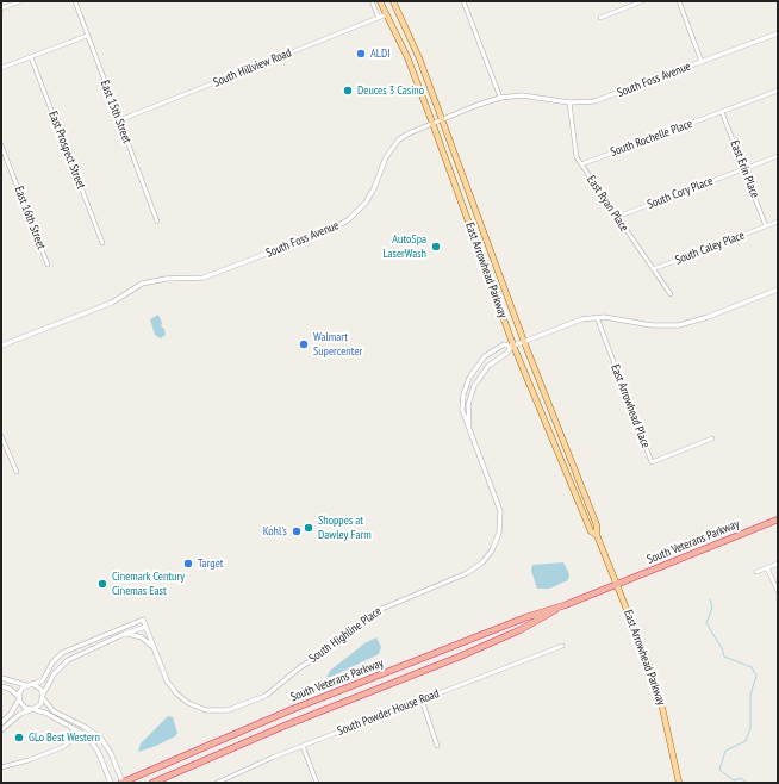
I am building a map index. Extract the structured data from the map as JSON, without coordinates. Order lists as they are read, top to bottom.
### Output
{
  "streets": {
    "highway": ["South Veterans Parkway"],
    "main road": ["East Arrowhead Parkway"],
    "street": [
      "South Hillview Road",
      "South Foss Avenue",
      "East 15th Street",
      "South Rochelle Place",
      "East Prospect Street",
      "East Erin Place",
      "South Cory Place",
      "East Ryan Place",
      "East 16th Street",
      "South Caley Place",
      "East Arrowhead Place",
      "South Highline Place",
      "South Powder House Road"
    ]
  },
  "crossings": [
    ["South Hillview Road", "East 15th Street"],
    ["South Hillview Road", "East Arrowhead Parkway"],
    ["South Foss Avenue", "East Ryan Place"],
    ["South Foss Avenue", "East Arrowhead Parkway"],
    ["South Rochelle Place", "East Erin Place"],
    ["South Rochelle Place", "East Ryan Place"],
    ["East Erin Place", "South Cory Place"],
    ["East Erin Place", "South Caley Place"],
    ["South Cory Place", "East Ryan Place"],
    ["East Ryan Place", "South Caley Place"],
    ["East Arrowhead Parkway", "South Veterans Parkway"],
    ["East Arrowhead Parkway", "South Highline Place"]
  ],
  "places": [
    "ALDI",
    "Deuces 3 Casino",
    "AutoSpa LaserWash",
    "Walmart Supercenter",
    "Shoppes at Dawley Farm",
    "Kohl's",
    "Target",
    "Cinemark Century Cinemas East",
    "GLo Best Western"
  ]
}
